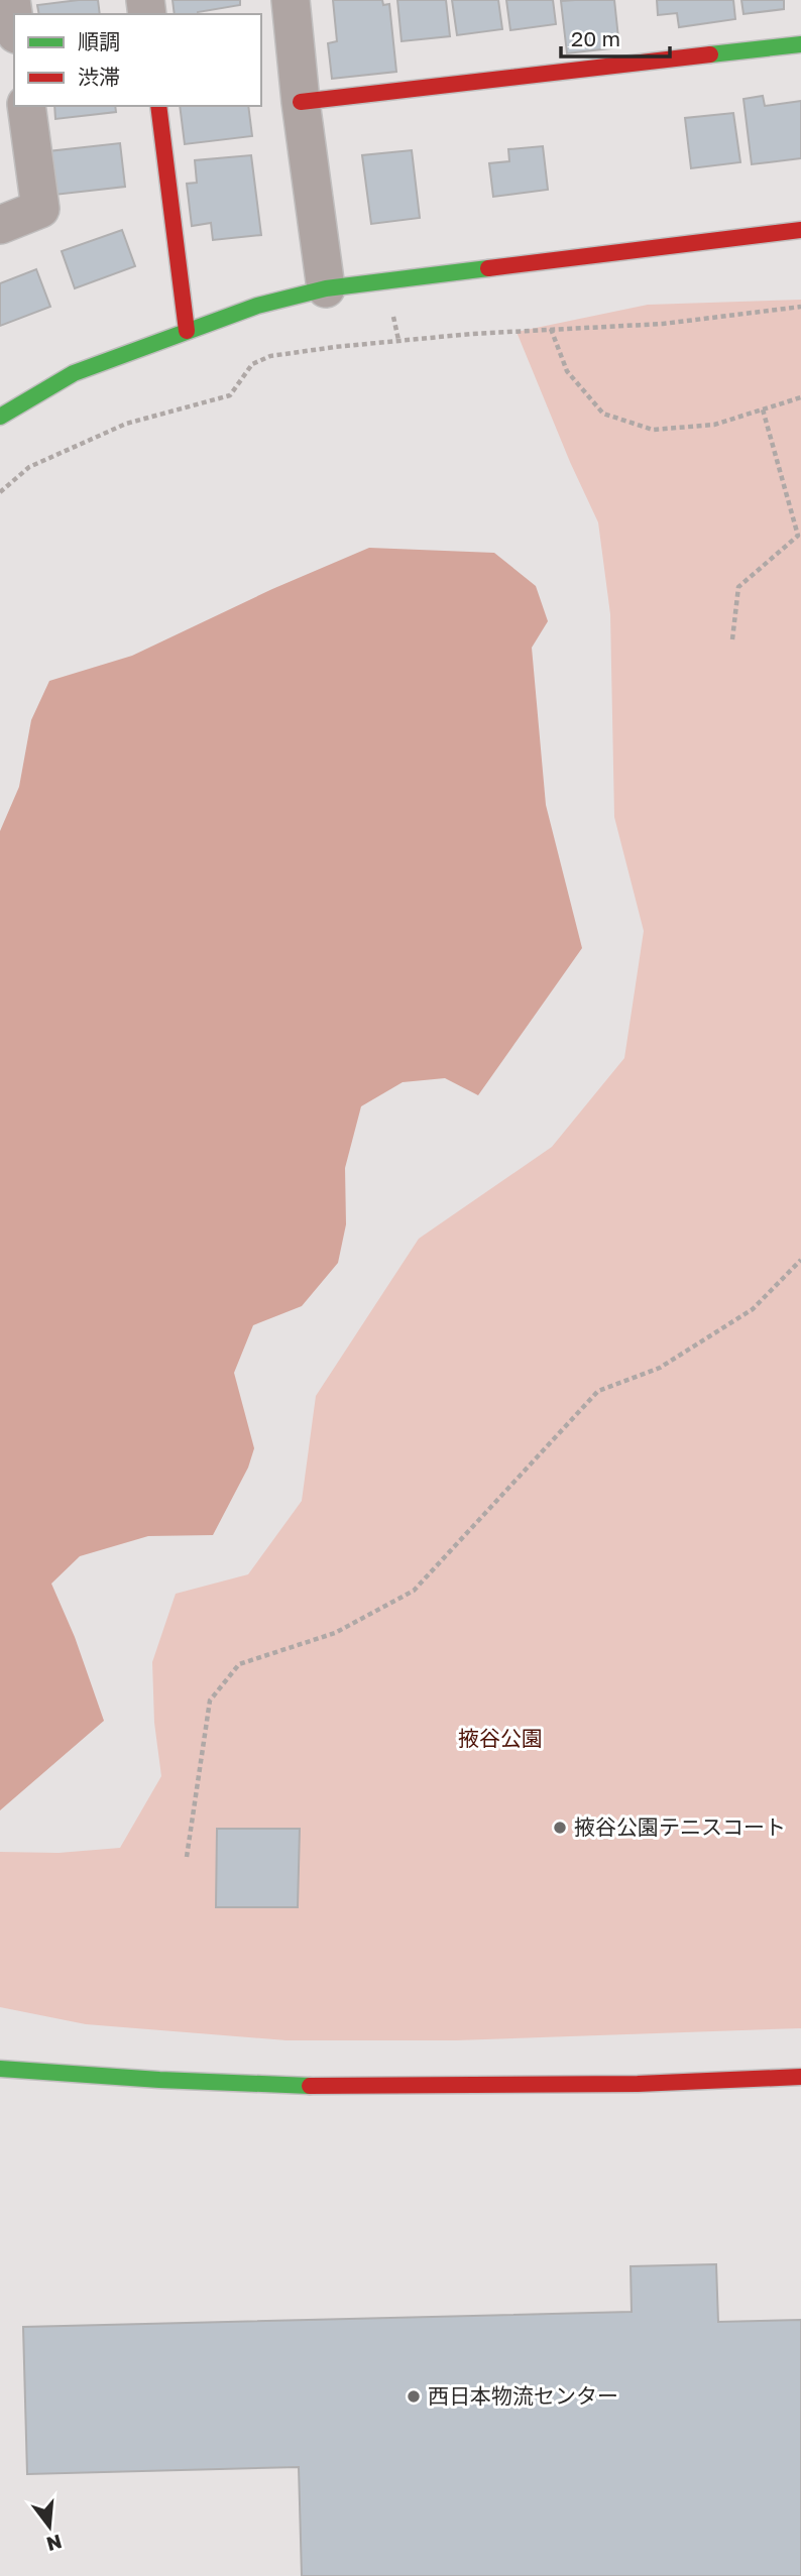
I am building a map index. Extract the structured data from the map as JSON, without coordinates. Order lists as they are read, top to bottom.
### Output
{
  "parks": ["掖谷公園"],
  "places": ["掖谷公園テニスコート", "西日本物流センター"],
  "legend": ["順調", "渋滞"],
  "scale_bar": "20 m",
  "north": "bottom"
}
